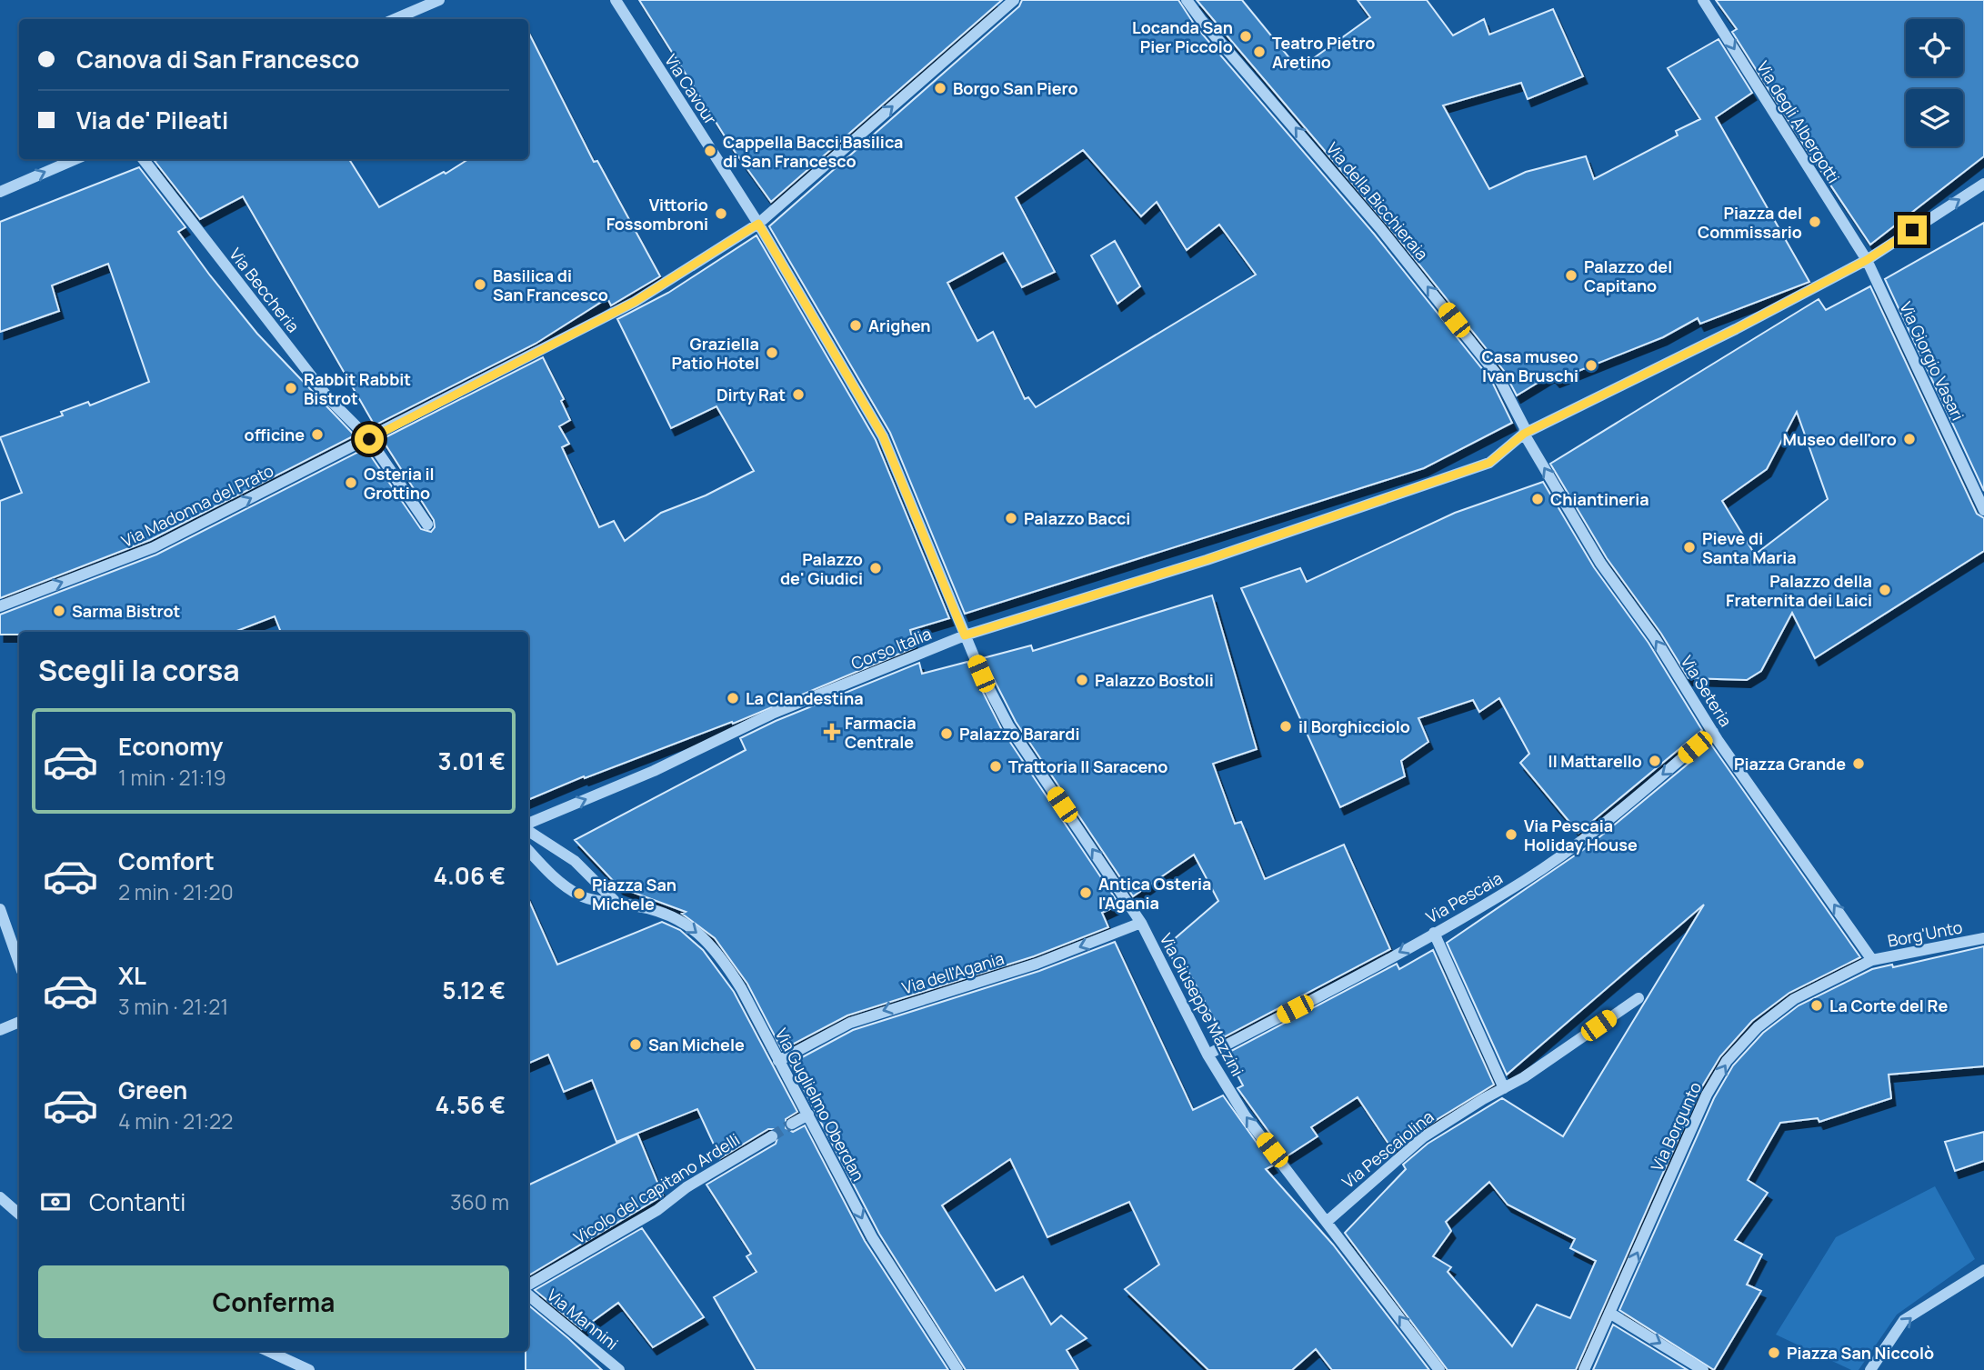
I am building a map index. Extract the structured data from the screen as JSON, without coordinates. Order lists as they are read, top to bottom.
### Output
{
  "streets": {
    "street": [
      "Via Cavour",
      "Via degli Albergotti",
      "Via della Bicchieraia",
      "Via Beccheria",
      "Via Giorgio Vasari",
      "Via Madonna del Prato",
      "Corso Italia",
      "Via Seteria",
      "Via Pescaia",
      "Borg'Unto",
      "Via dell'Agania",
      "Via Giuseppe Mazzini",
      "Via Guglielmo Oberdan",
      "Via Borgunto",
      "Via Pescaiolina",
      "Vicolo del capitano Ardelli",
      "Via Mannini"
    ]
  },
  "crossings": [
    ["Via Cavour", "Via Madonna del Prato"],
    ["Via Cavour", "Corso Italia"],
    ["Via Cavour", "Via Giuseppe Mazzini"],
    ["Via degli Albergotti", "Via Giorgio Vasari"],
    ["Via degli Albergotti", "Corso Italia"],
    ["Via della Bicchieraia", "Corso Italia"],
    ["Via della Bicchieraia", "Via Seteria"],
    ["Via Beccheria", "Via Madonna del Prato"],
    ["Via Giorgio Vasari", "Corso Italia"],
    ["Corso Italia", "Via Seteria"],
    ["Corso Italia", "Via Giuseppe Mazzini"],
    ["Via Seteria", "Via Pescaia"],
    ["Via Seteria", "Borg'Unto"],
    ["Via Seteria", "Via Borgunto"],
    ["Via Pescaia", "Via Giuseppe Mazzini"],
    ["Borg'Unto", "Via Borgunto"],
    ["Via dell'Agania", "Via Giuseppe Mazzini"],
    ["Via dell'Agania", "Via Guglielmo Oberdan"],
    ["Via Giuseppe Mazzini", "Via Pescaiolina"]
  ],
  "one_way": [
    "Via degli Albergotti",
    "Via della Bicchieraia",
    "Via Madonna del Prato",
    "Corso Italia",
    "Via Seteria",
    "Via Pescaia",
    "Via dell'Agania",
    "Via Giuseppe Mazzini",
    "Via Guglielmo Oberdan",
    "Via Borgunto"
  ],
  "places": {
    "other": [
      "Locanda San Pier Piccolo",
      "Teatro Pietro Aretino",
      "Borgo San Piero",
      "Cappella Bacci Basilica di San Francesco",
      "Vittorio Fossombroni",
      "Piazza del Commissario",
      "Palazzo del Capitano",
      "Basilica di San Francesco",
      "Arighen",
      "Graziella Patio Hotel",
      "Casa museo Ivan Bruschi",
      "Rabbit Rabbit Bistrot",
      "Dirty Rat",
      "officine",
      "Museo dell'oro",
      "Osteria il Grottino",
      "Chiantineria",
      "Palazzo Bacci",
      "Pieve di Santa Maria",
      "Palazzo de' Giudici",
      "Palazzo della Fraternita dei Laici",
      "Sarma Bistrot",
      "Palazzo Bostoli",
      "La Clandestina",
      "il Borghicciolo",
      "Palazzo Barardi",
      "Il Mattarello",
      "Piazza Grande",
      "Trattoria Il Saraceno",
      "Via Pescaia Holiday House",
      "Antica Osteria l'Agania",
      "Piazza San Michele",
      "La Corte del Re",
      "San Michele",
      "Piazza San Niccolò"
    ],
    "health": ["Farmacia Centrale"]
  },
  "page": {
    "banner": ["Canova di San Francesco", "Via de' Pileati"],
    "heading": "Scegli la corsa",
    "list": [
      {
        "name": "Economy",
        "note": "1 min · 21:19",
        "value": "3.01 €"
      },
      {
        "name": "Comfort",
        "note": "2 min · 21:20",
        "value": "4.06 €"
      },
      {
        "name": "XL",
        "note": "3 min · 21:21",
        "value": "5.12 €"
      },
      {
        "name": "Green",
        "note": "4 min · 21:22",
        "value": "4.56 €"
      }
    ],
    "pay": ["Contanti", "360 m"],
    "buttons": "Conferma"
  }
}
